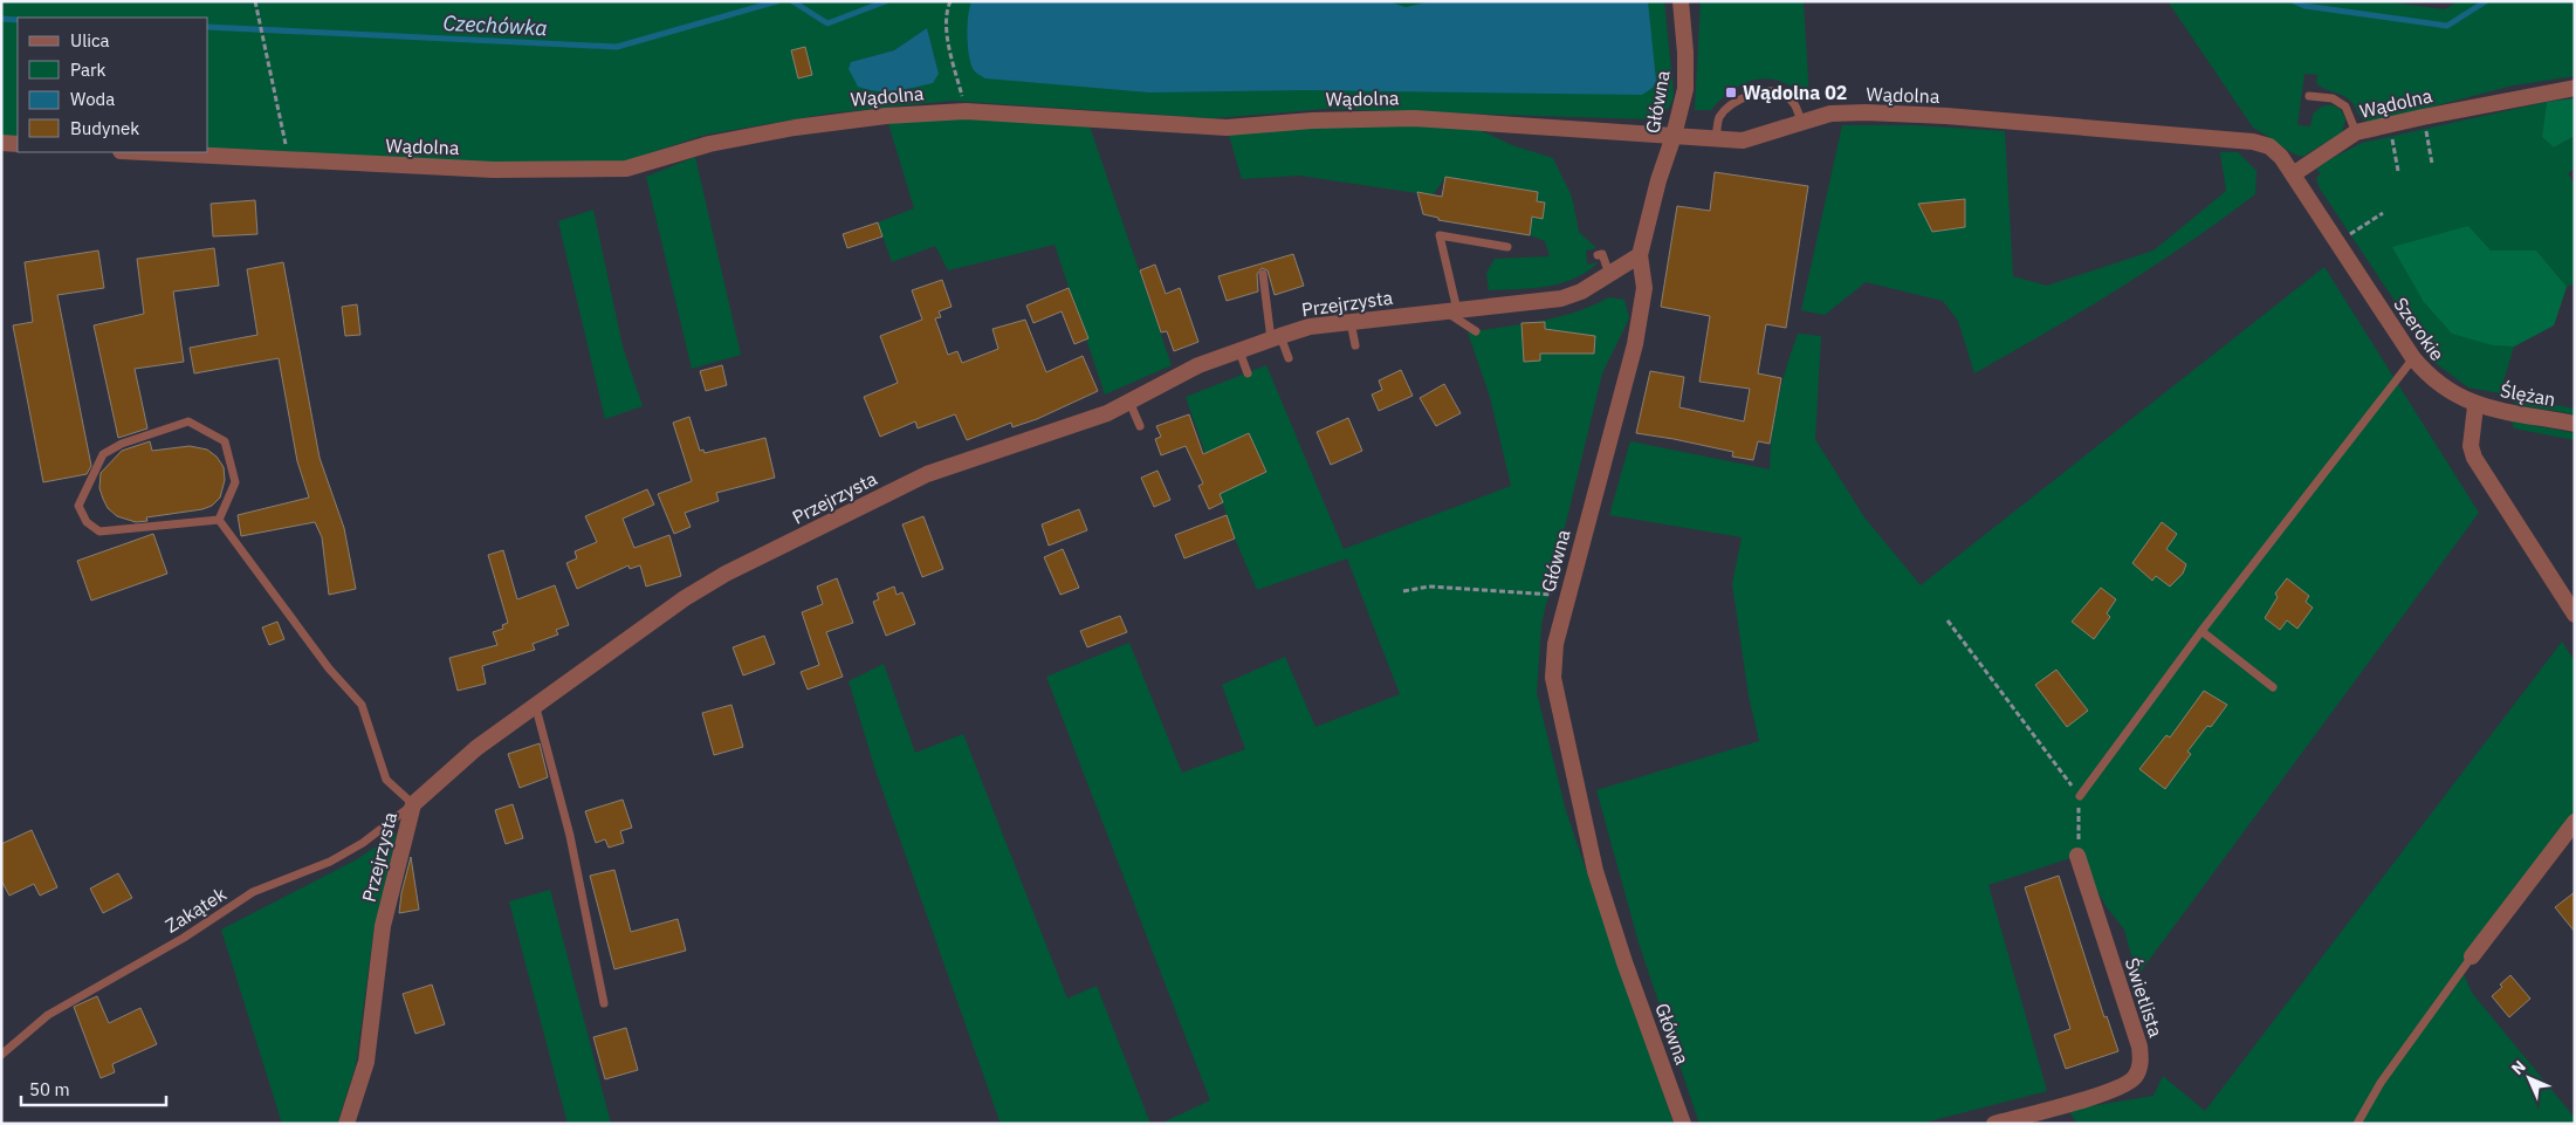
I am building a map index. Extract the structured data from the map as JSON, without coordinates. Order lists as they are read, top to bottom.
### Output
{
  "streets": {
    "street": [
      "Wądolna",
      "Główna",
      "Przejrzysta",
      "Szerokie",
      "Ślężan",
      "Świetlista"
    ],
    "lane": ["Zakątek"]
  },
  "crossings": [
    ["Wądolna", "Główna"],
    ["Wądolna", "Szerokie"],
    ["Główna", "Przejrzysta"],
    ["Przejrzysta", "Zakątek"],
    ["Szerokie", "Ślężan"]
  ],
  "water": ["Czechówka"],
  "places": {
    "transit": ["Wądolna 02"]
  },
  "legend": [
    "Ulica",
    "Park",
    "Woda",
    "Budynek"
  ],
  "scale_bar": "50 m",
  "north": "top left"
}
